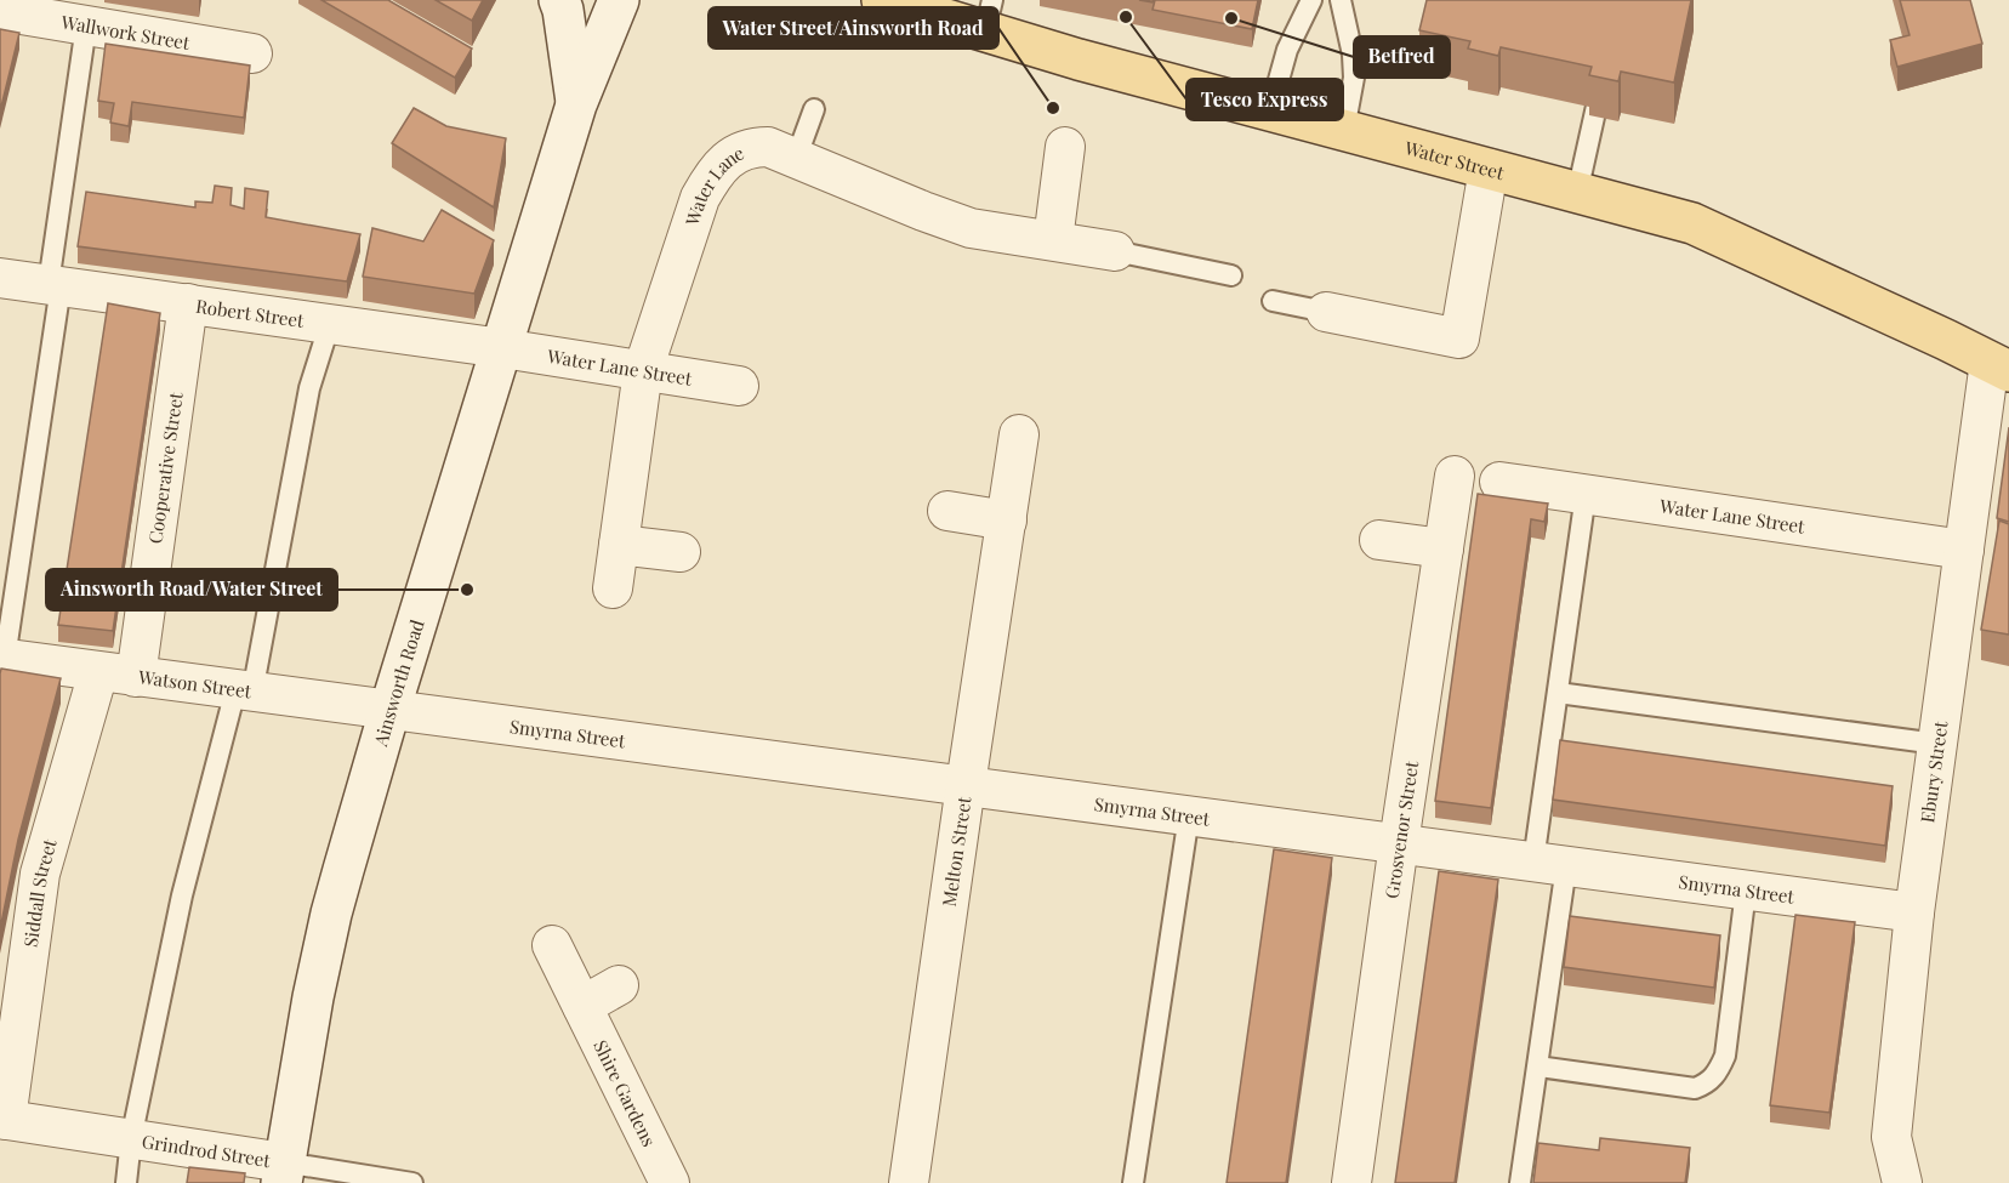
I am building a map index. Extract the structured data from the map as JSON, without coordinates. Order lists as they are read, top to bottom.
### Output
{
  "streets": {
    "main road": ["Water Street", "Ainsworth Road"],
    "street": [
      "Wallwork Street",
      "Water Lane",
      "Robert Street",
      "Water Lane Street",
      "Cooperative Street",
      "Watson Street",
      "Smyrna Street",
      "Ebury Street",
      "Grosvenor Street",
      "Melton Street",
      "Siddall Street",
      "Shire Gardens",
      "Grindrod Street"
    ]
  },
  "crossings": [
    ["Water Street", "Ebury Street"],
    ["Water Lane", "Water Lane Street"],
    ["Robert Street", "Water Lane Street"],
    ["Robert Street", "Cooperative Street"],
    ["Robert Street", "Ainsworth Road"],
    ["Water Lane Street", "Ainsworth Road"],
    ["Water Lane Street", "Ebury Street"],
    ["Cooperative Street", "Watson Street"],
    ["Ainsworth Road", "Watson Street"],
    ["Ainsworth Road", "Smyrna Street"],
    ["Ainsworth Road", "Grindrod Street"],
    ["Watson Street", "Smyrna Street"],
    ["Watson Street", "Siddall Street"],
    ["Smyrna Street", "Ebury Street"],
    ["Smyrna Street", "Grosvenor Street"],
    ["Smyrna Street", "Melton Street"],
    ["Siddall Street", "Grindrod Street"]
  ],
  "places": [
    "Tesco Express",
    "Betfred",
    "Water Street/Ainsworth Road",
    "Ainsworth Road/Water Street"
  ]
}
